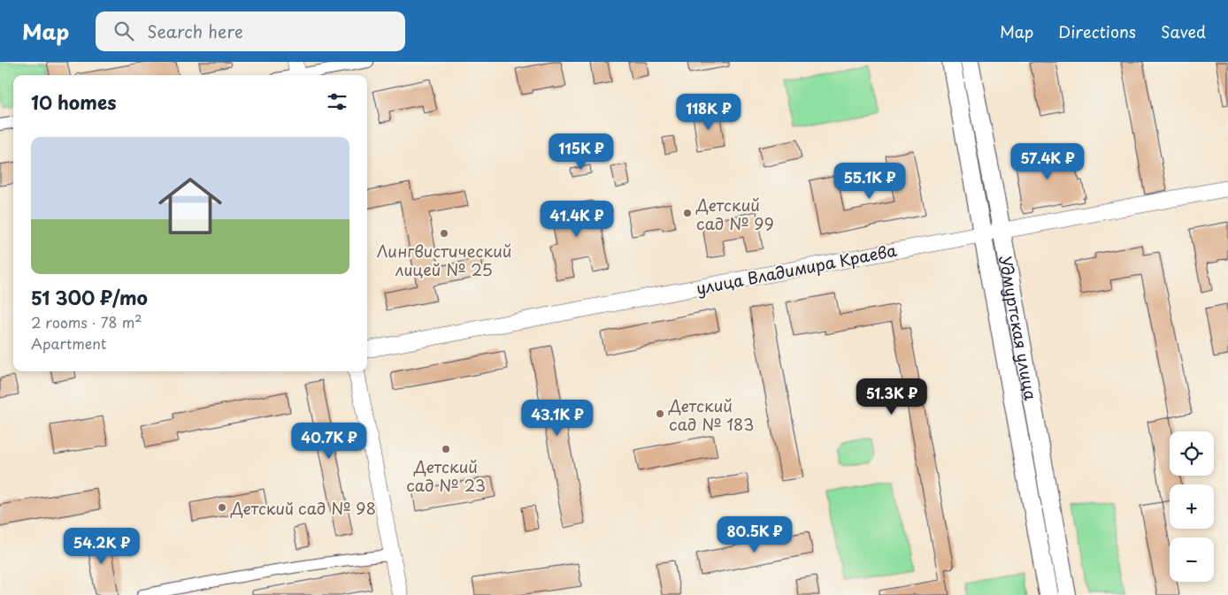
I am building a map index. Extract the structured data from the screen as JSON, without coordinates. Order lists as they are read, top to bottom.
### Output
{
  "streets": {
    "main road": ["Удмуртская улица"],
    "street": ["улица Владимира Краева"]
  },
  "crossings": [
    ["улица Владимира Краева", "Удмуртская улица"]
  ],
  "places": [
    "Детский сад № 99",
    "Лингвистический лицей № 25",
    "Детский сад № 183",
    "Детский сад № 23",
    "Детский сад № 98"
  ],
  "page": {
    "header": "Map",
    "search": "Search here",
    "nav": ["Map", "Directions", "Saved"],
    "heading": "10 homes",
    "price": [
      "118K ₽",
      "115K ₽",
      "57.4K ₽",
      "55.1K ₽",
      "41.4K ₽",
      "51.3K ₽",
      "43.1K ₽",
      "40.7K ₽",
      "80.5K ₽",
      "54.2K ₽"
    ],
    "list": [
      {
        "name": "51 300 ₽/mo",
        "note": "2 rooms · 78 m² · Apartment"
      }
    ],
    "map_buttons": ["+", "−"]
  }
}
